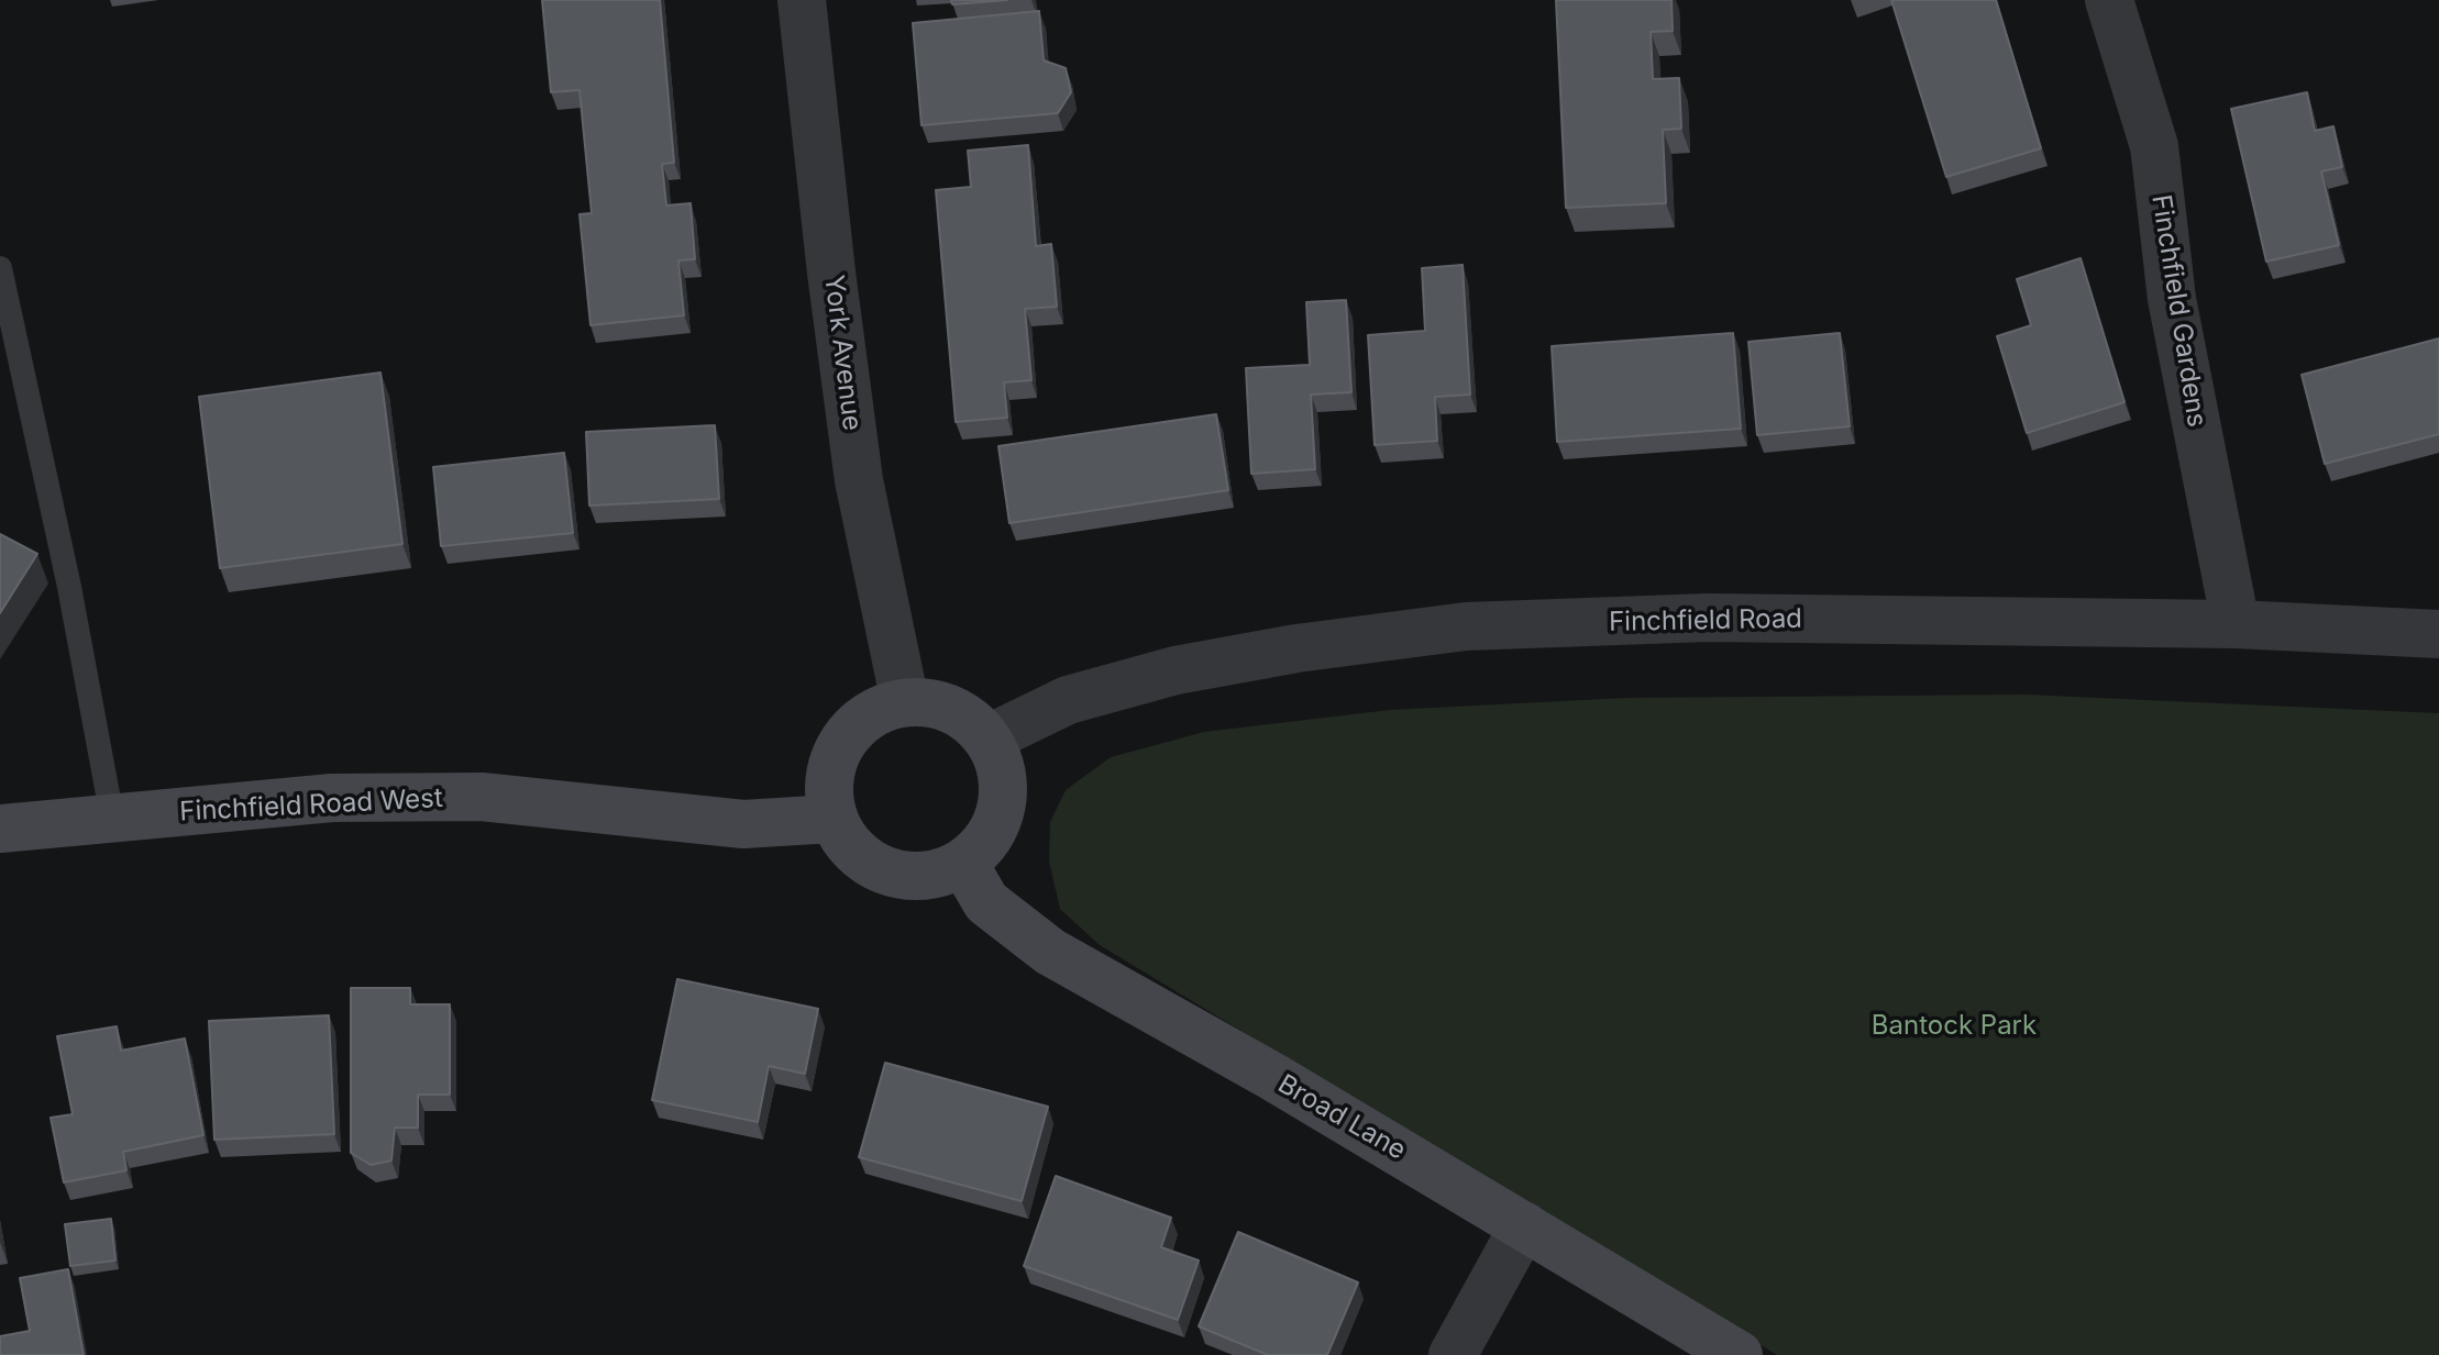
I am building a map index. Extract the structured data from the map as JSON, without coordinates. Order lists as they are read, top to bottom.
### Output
{
  "streets": {
    "main road": ["Finchfield Road West", "Broad Lane"],
    "street": ["Finchfield Gardens", "York Avenue", "Finchfield Road"]
  },
  "crossings": [
    ["Finchfield Gardens", "Finchfield Road"],
    ["York Avenue", "Finchfield Road"],
    ["York Avenue", "Finchfield Road West"],
    ["York Avenue", "Broad Lane"],
    ["Finchfield Road", "Finchfield Road West"],
    ["Finchfield Road", "Broad Lane"],
    ["Finchfield Road West", "Broad Lane"]
  ],
  "parks": ["Bantock Park"]
}
